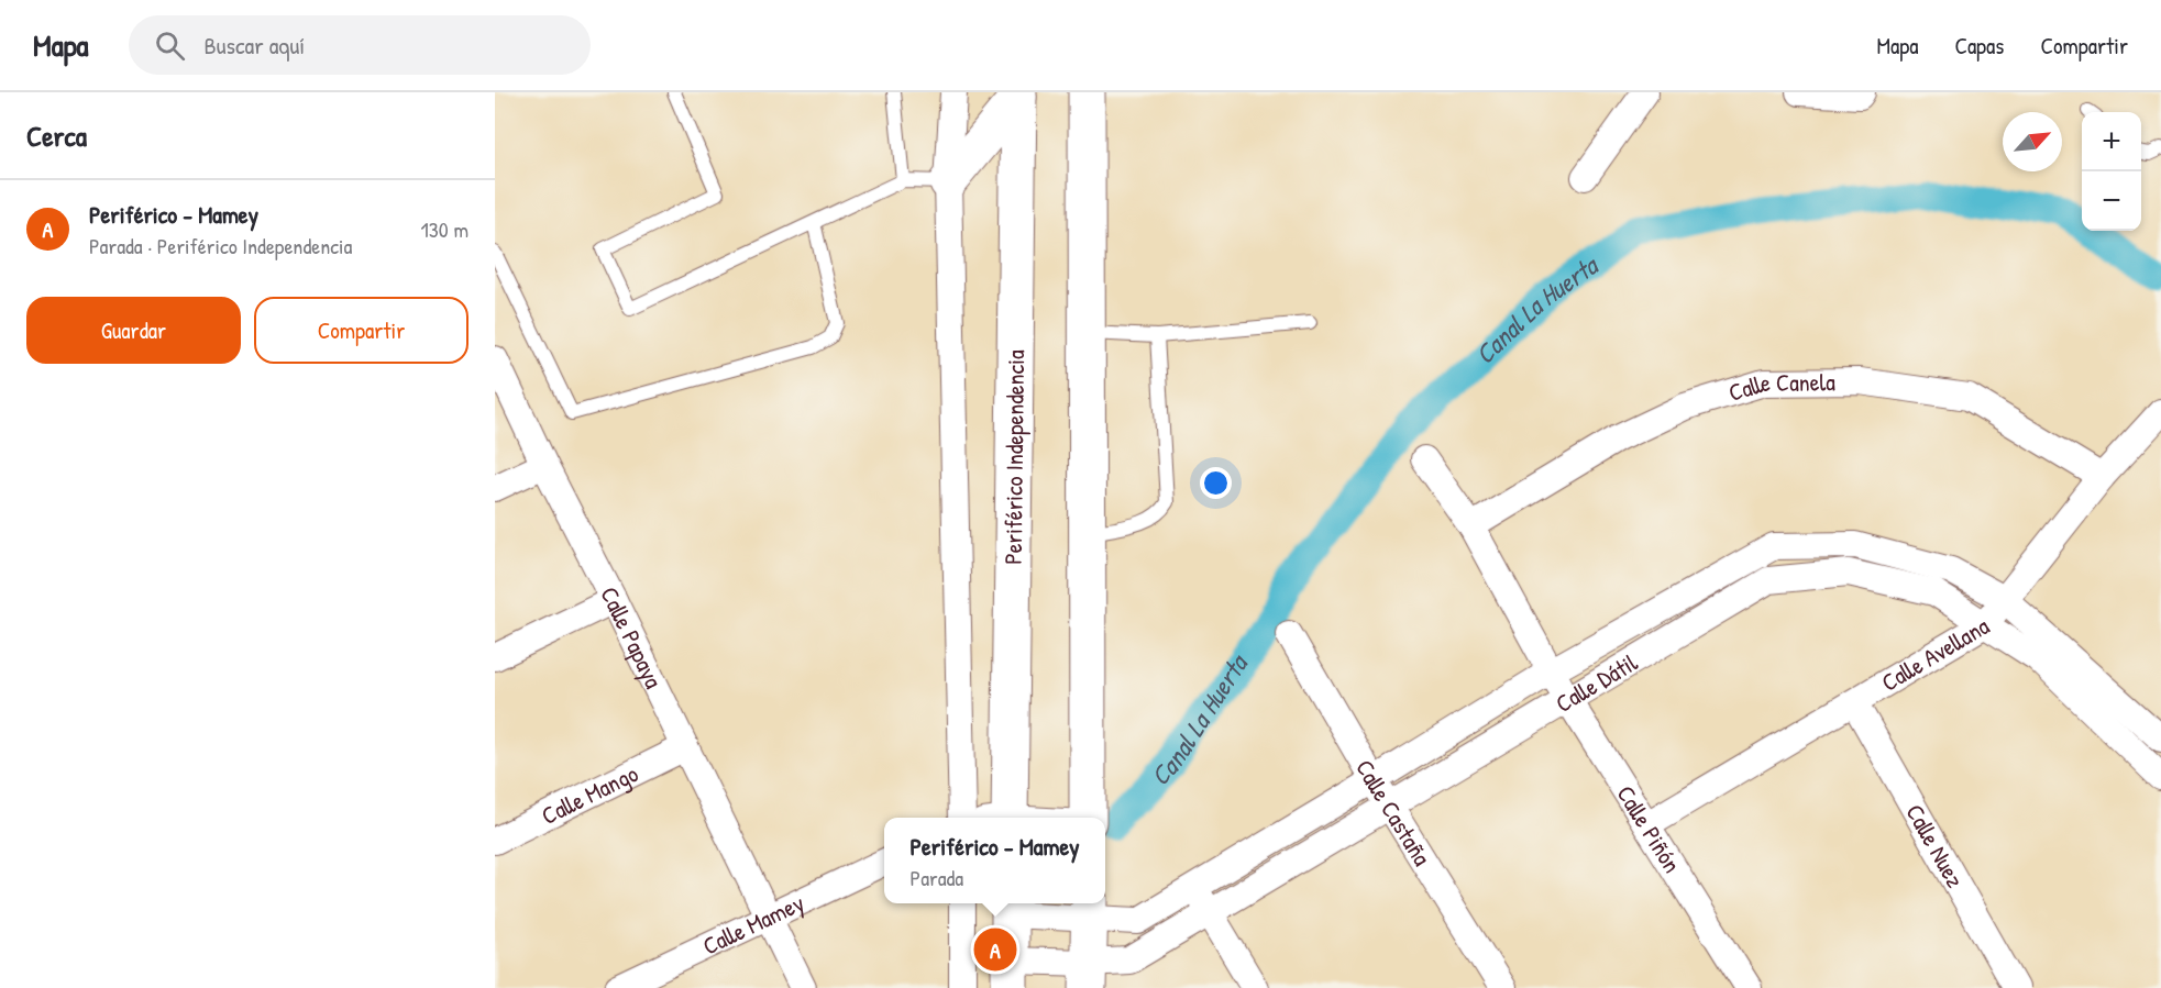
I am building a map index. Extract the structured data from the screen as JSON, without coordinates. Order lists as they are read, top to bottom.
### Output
{
  "streets": {
    "highway": ["Periférico Independencia"],
    "street": [
      "Calle Canela",
      "Calle Papaya",
      "Calle Avellana",
      "Calle Dátil",
      "Calle Mango",
      "Calle Castaña",
      "Calle Piñón",
      "Calle Nuez",
      "Calle Mamey"
    ]
  },
  "crossings": [
    ["Calle Canela", "Calle Avellana"],
    ["Calle Papaya", "Calle Mango"],
    ["Calle Papaya", "Calle Mamey"],
    ["Calle Avellana", "Calle Dátil"],
    ["Calle Avellana", "Calle Piñón"],
    ["Calle Avellana", "Calle Nuez"],
    ["Calle Dátil", "Calle Castaña"],
    ["Calle Dátil", "Calle Piñón"]
  ],
  "water": ["Canal La Huerta"],
  "north": "top right",
  "page": {
    "header": "Mapa",
    "search": "Buscar aquí",
    "nav": ["Mapa", "Capas", "Compartir"],
    "heading": "Cerca",
    "map_buttons": ["+", "−"],
    "list": [
      {
        "mark": "A",
        "name": "Periférico - Mamey",
        "note": "Parada · Periférico Independencia",
        "value": "130 m"
      }
    ],
    "buttons": ["Guardar", "Compartir"],
    "popup": ["Periférico - Mamey", "Parada"],
    "pins": "A"
  }
}
